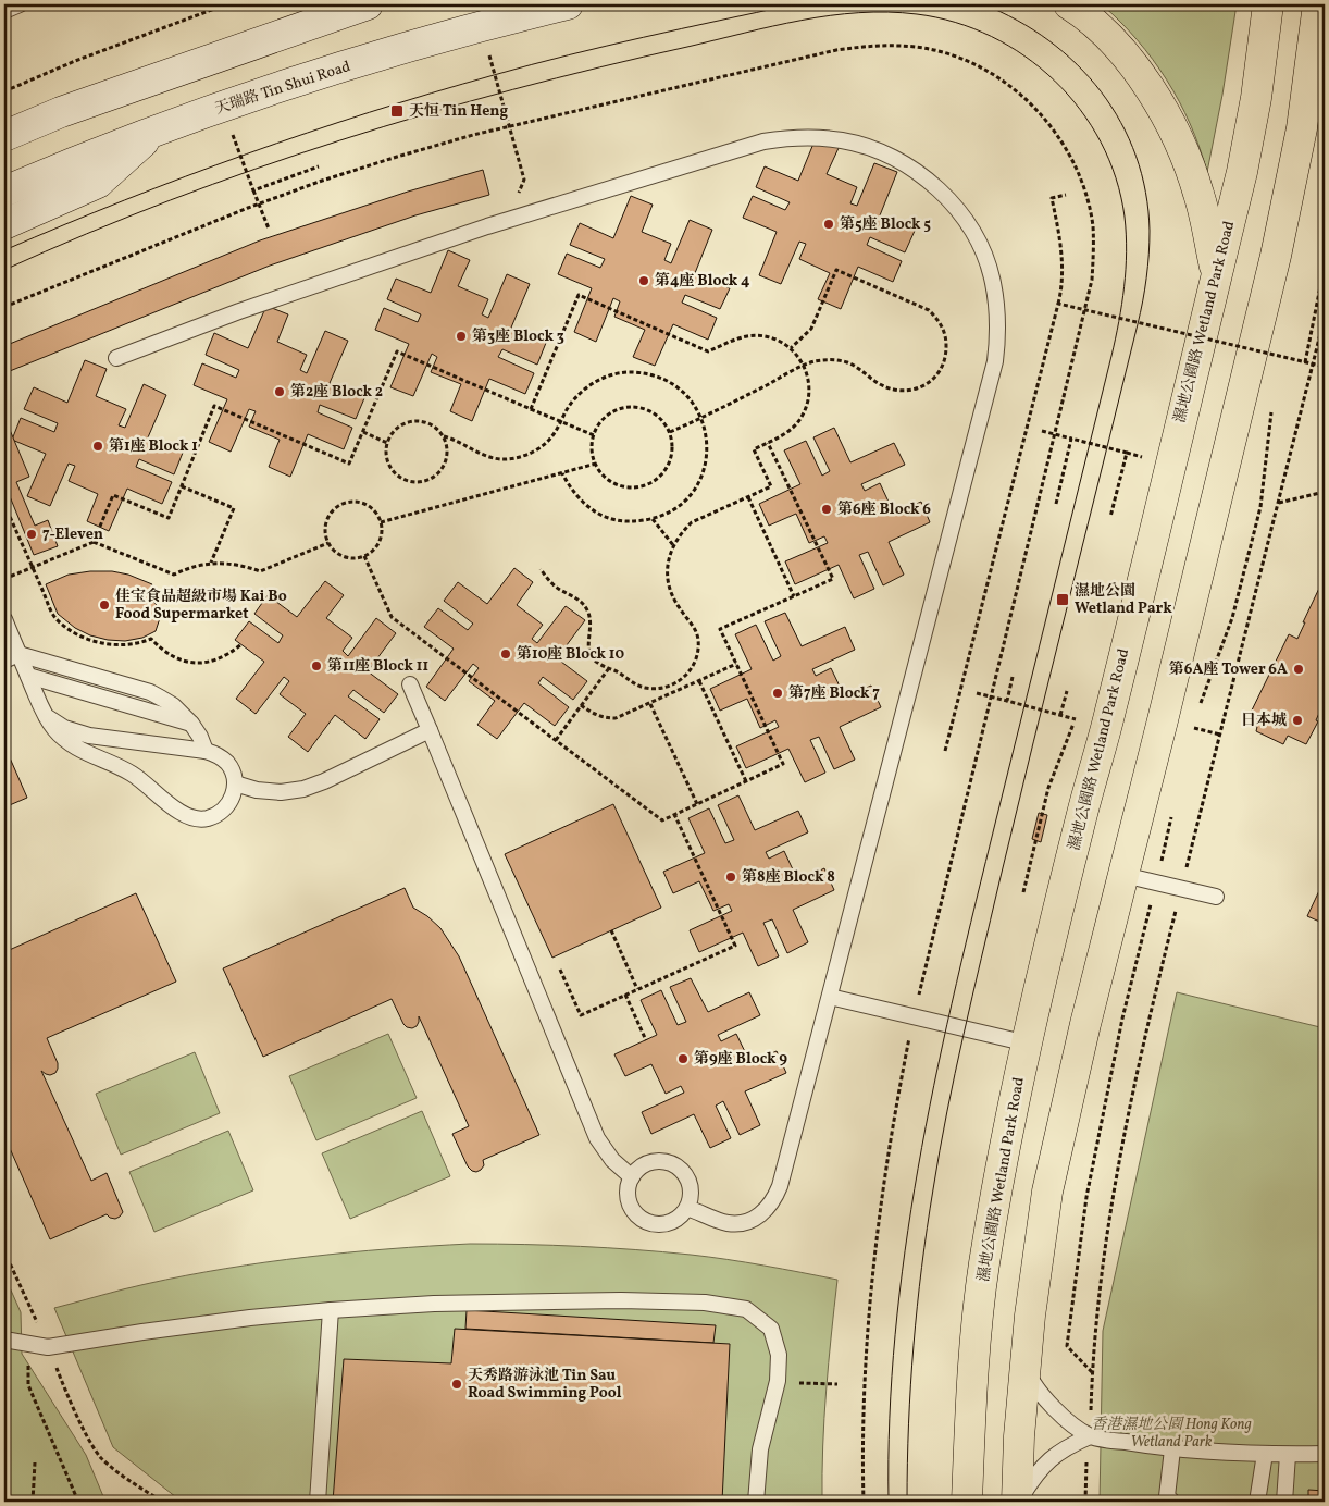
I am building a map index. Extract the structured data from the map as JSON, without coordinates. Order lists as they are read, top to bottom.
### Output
{
  "streets": {
    "main road": ["天瑞路 Tin Shui Road", "濕地公園路 Wetland Park Road"]
  },
  "parks": ["香港濕地公園 Hong Kong Wetland Park"],
  "places": {
    "transit": ["天恒 Tin Heng", "濕地公園 Wetland Park"],
    "other": [
      "第5座 Block 5",
      "第4座 Block 4",
      "第3座 Block 3",
      "第2座 Block 2",
      "第1座 Block 1",
      "第6座 Block 6",
      "7-Eleven",
      "佳宝食品超級市場 Kai Bo Food Supermarket",
      "第10座 Block 10",
      "第11座 Block 11",
      "第6A座 Tower 6A",
      "第7座 Block 7",
      "日本城",
      "第8座 Block 8",
      "第9座 Block 9",
      "天秀路游泳池 Tin Sau Road Swimming Pool"
    ]
  }
}
